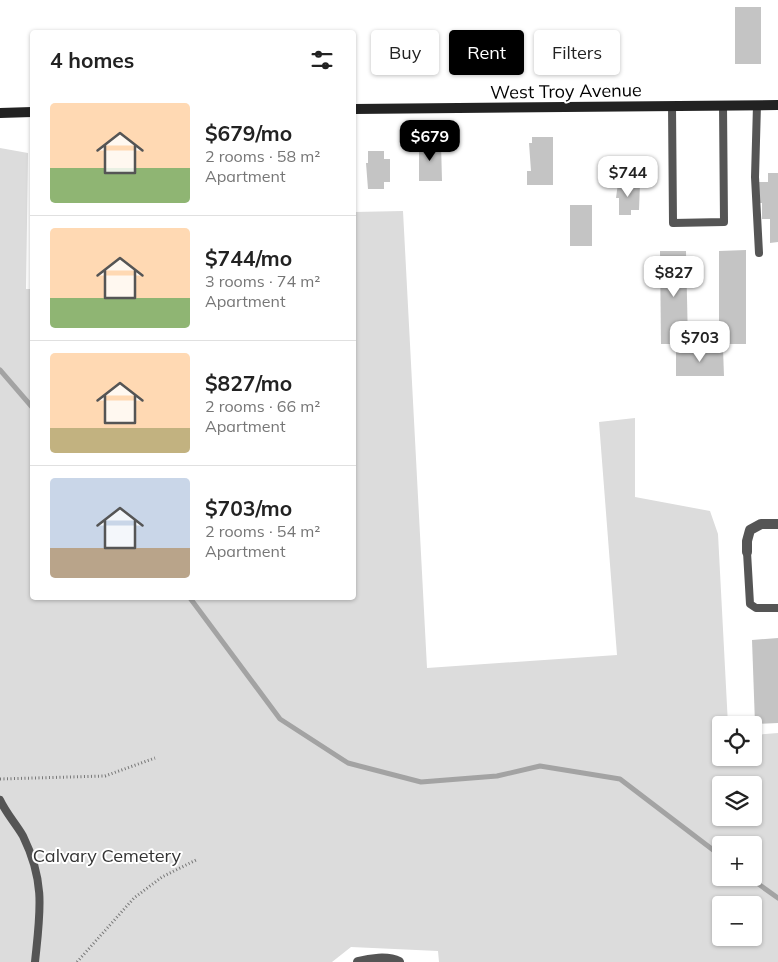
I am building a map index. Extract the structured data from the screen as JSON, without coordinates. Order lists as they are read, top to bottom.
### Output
{
  "streets": {
    "main road": ["West Troy Avenue"]
  },
  "parks": ["Calvary Cemetery"],
  "page": {
    "chip": ["Buy", "Rent", "Filters"],
    "heading": "4 homes",
    "list": [
      {
        "name": "$679/mo",
        "note": "2 rooms · 58 m² · Apartment"
      },
      {
        "name": "$744/mo",
        "note": "3 rooms · 74 m² · Apartment"
      },
      {
        "name": "$827/mo",
        "note": "2 rooms · 66 m² · Apartment"
      },
      {
        "name": "$703/mo",
        "note": "2 rooms · 54 m² · Apartment"
      }
    ],
    "price": [
      "$679",
      "$744",
      "$827",
      "$703"
    ],
    "map_buttons": ["+", "−"]
  }
}
